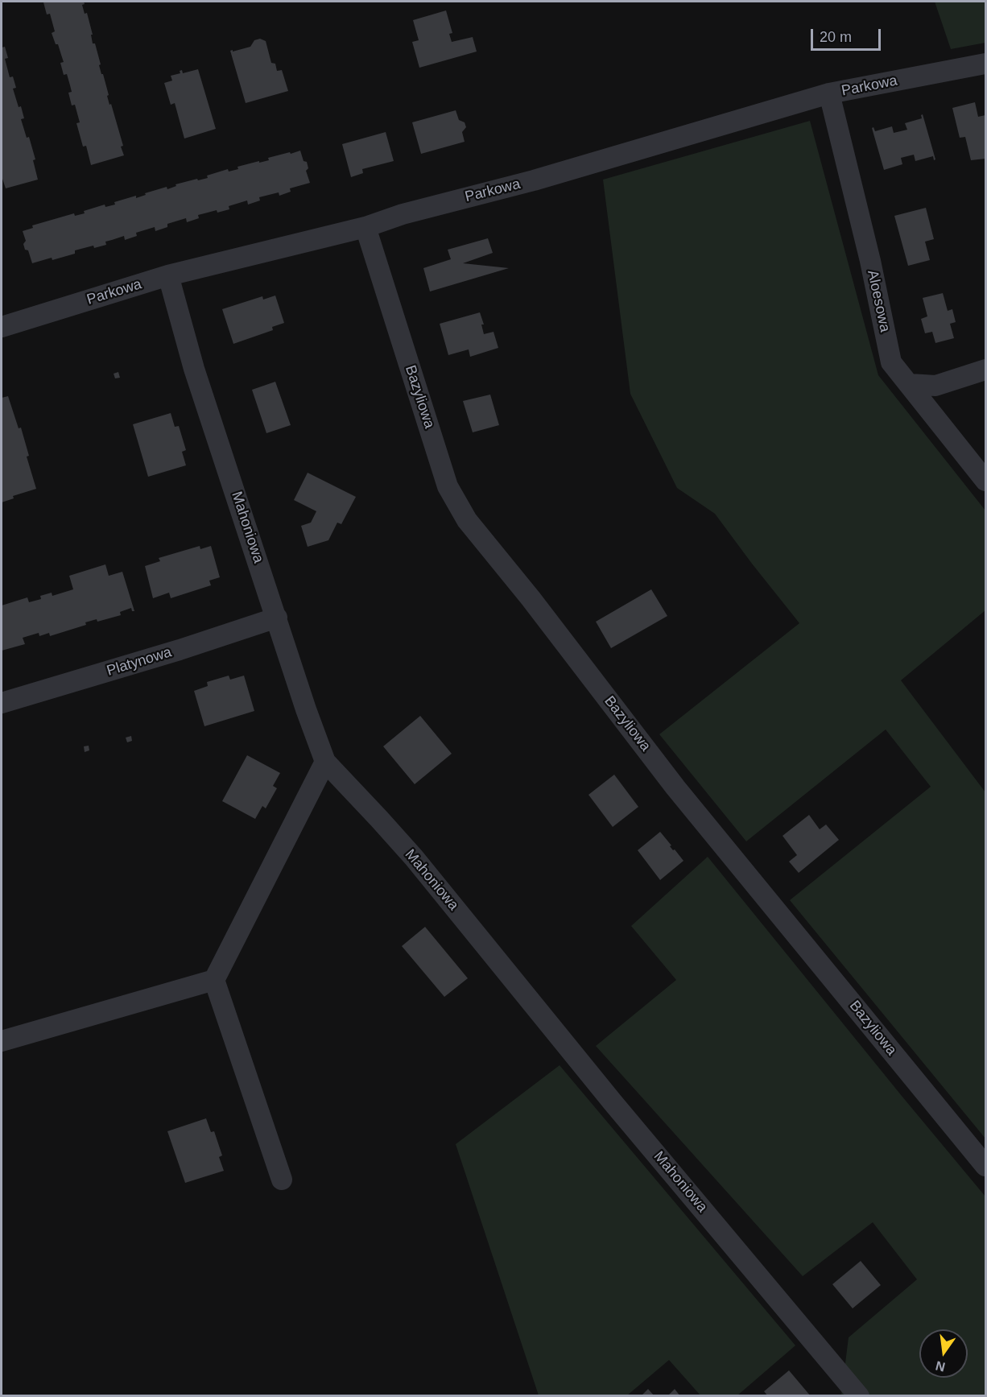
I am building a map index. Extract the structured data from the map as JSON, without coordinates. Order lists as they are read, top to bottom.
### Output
{
  "streets": {
    "street": [
      "Parkowa",
      "Aloesowa",
      "Bazyliowa",
      "Mahoniowa",
      "Platynowa"
    ]
  },
  "crossings": [
    ["Parkowa", "Aloesowa"],
    ["Parkowa", "Bazyliowa"],
    ["Parkowa", "Mahoniowa"],
    ["Mahoniowa", "Platynowa"]
  ],
  "scale_bar": "20 m",
  "north": "bottom"
}
